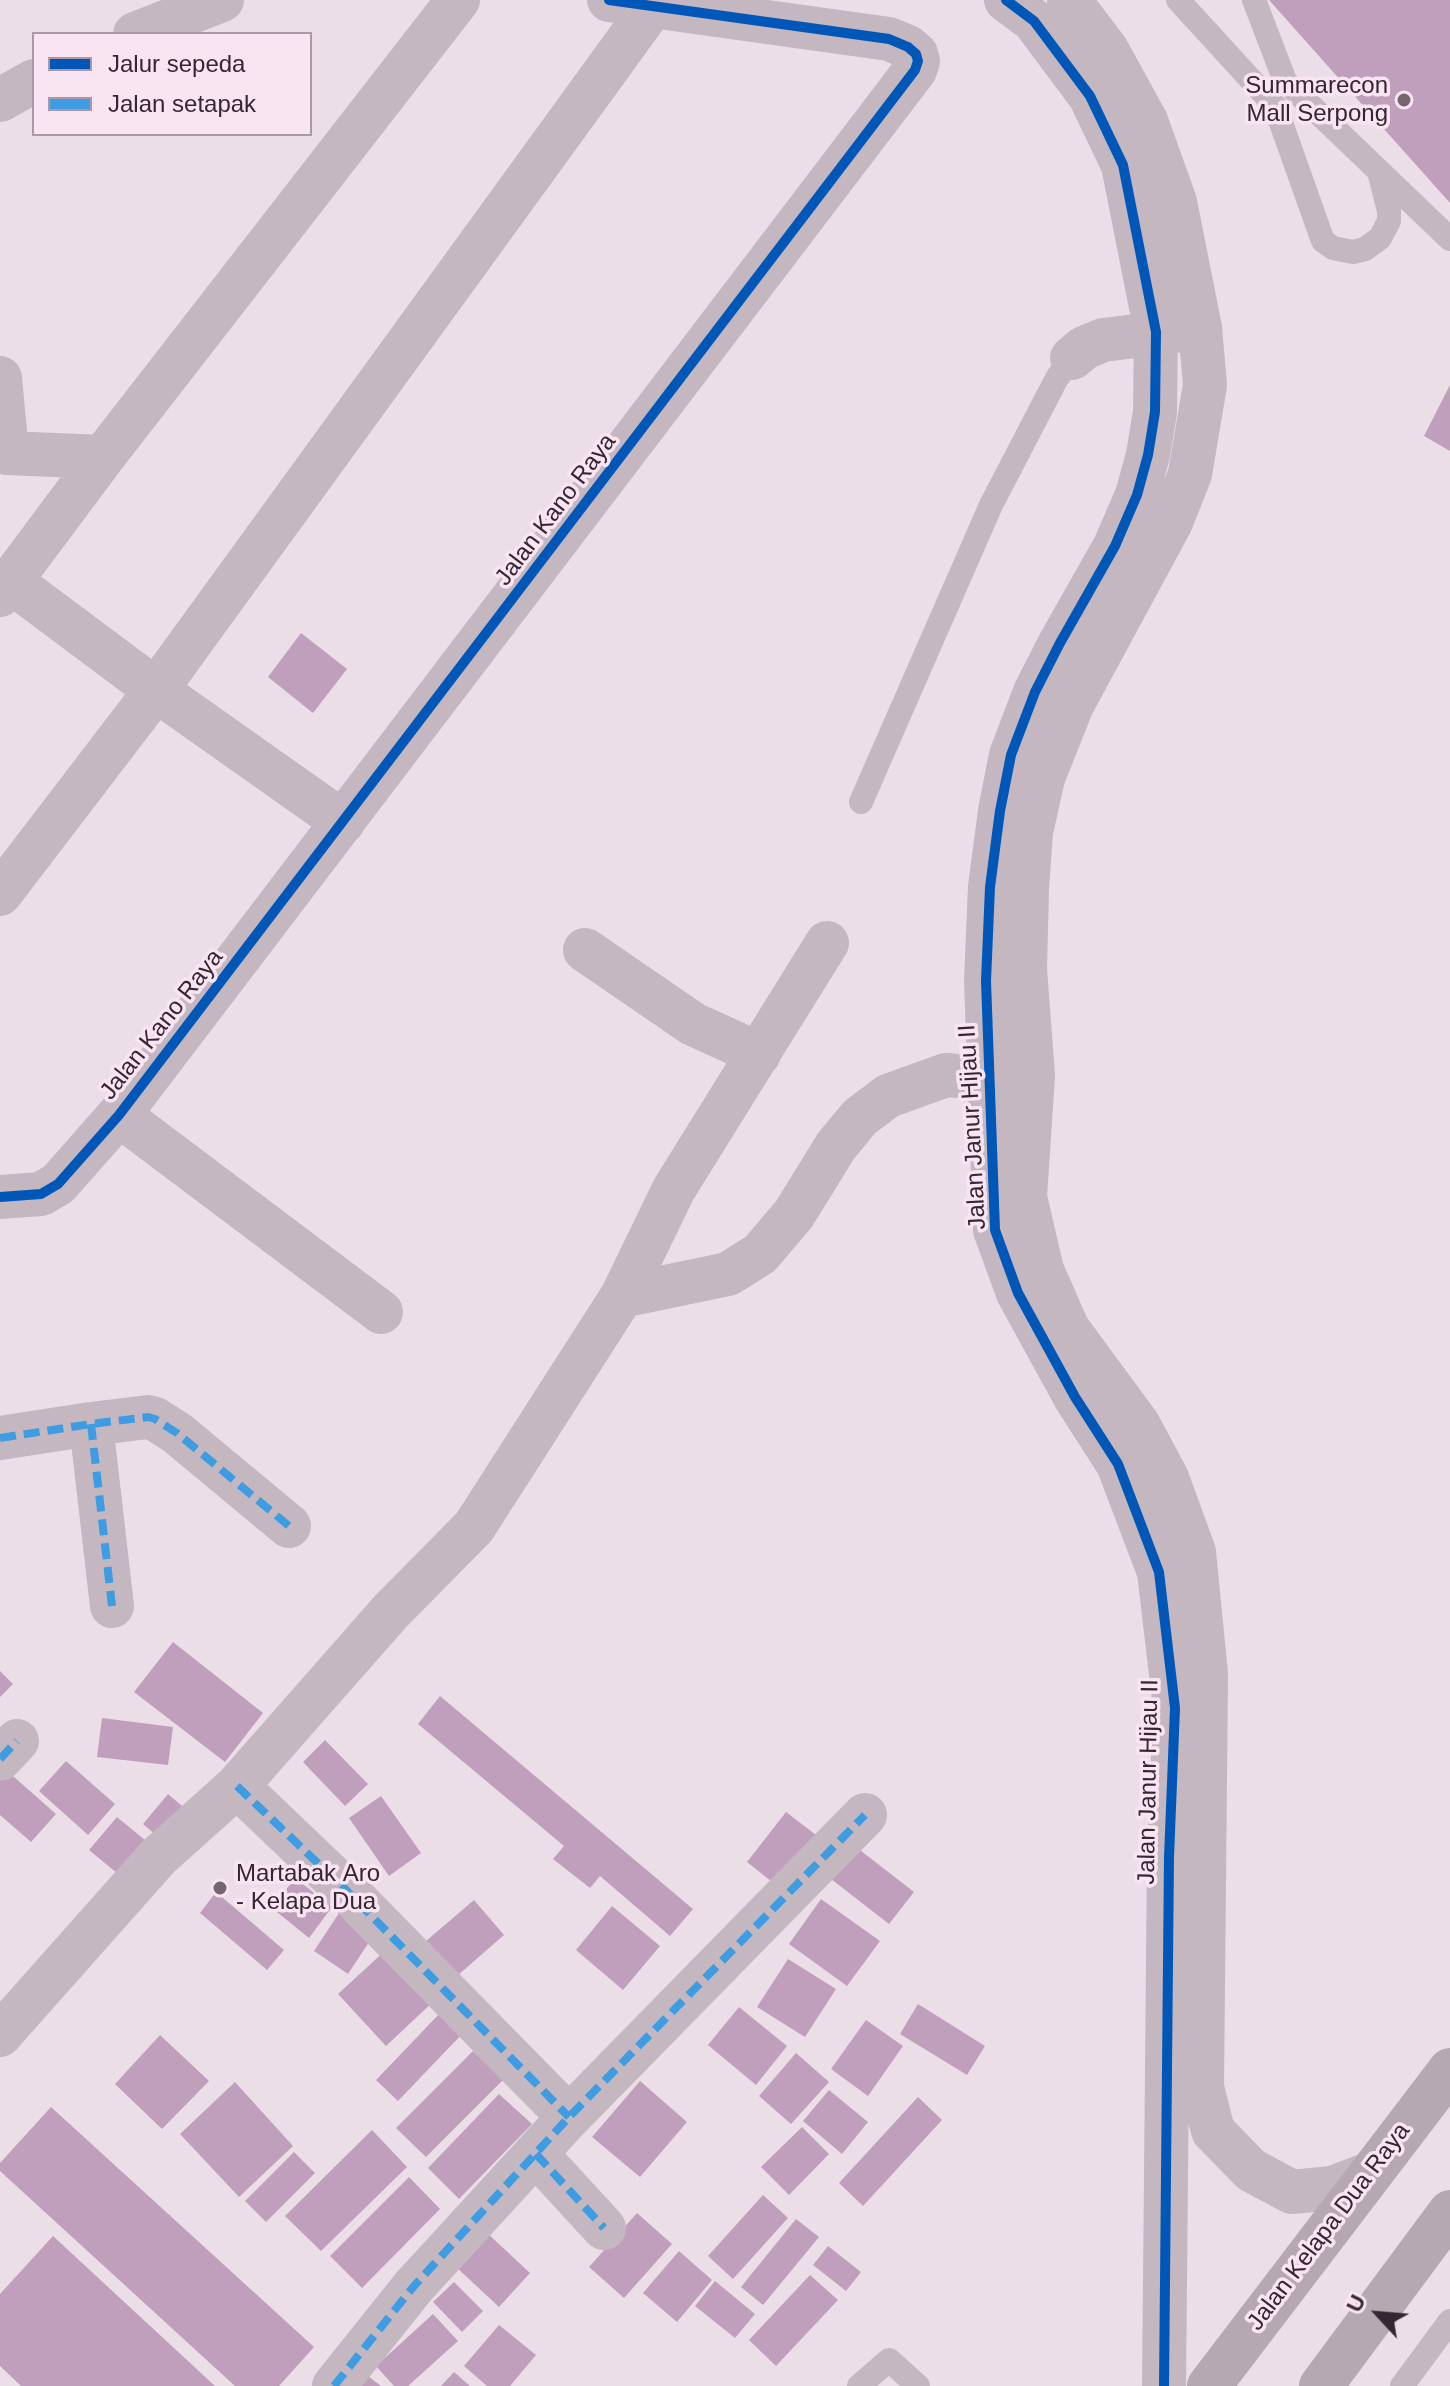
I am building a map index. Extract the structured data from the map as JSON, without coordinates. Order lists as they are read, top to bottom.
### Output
{
  "streets": {
    "main road": ["Jalan Kelapa Dua Raya"],
    "street": ["Jalan Kano Raya", "Jalan Janur Hijau II"]
  },
  "crossings": [
    ["Jalan Janur Hijau II", "Jalan Kelapa Dua Raya"]
  ],
  "places": ["Summarecon Mall Serpong", "Martabak Aro - Kelapa Dua"],
  "legend": ["Jalur sepeda", "Jalan setapak"],
  "north": "top left"
}
